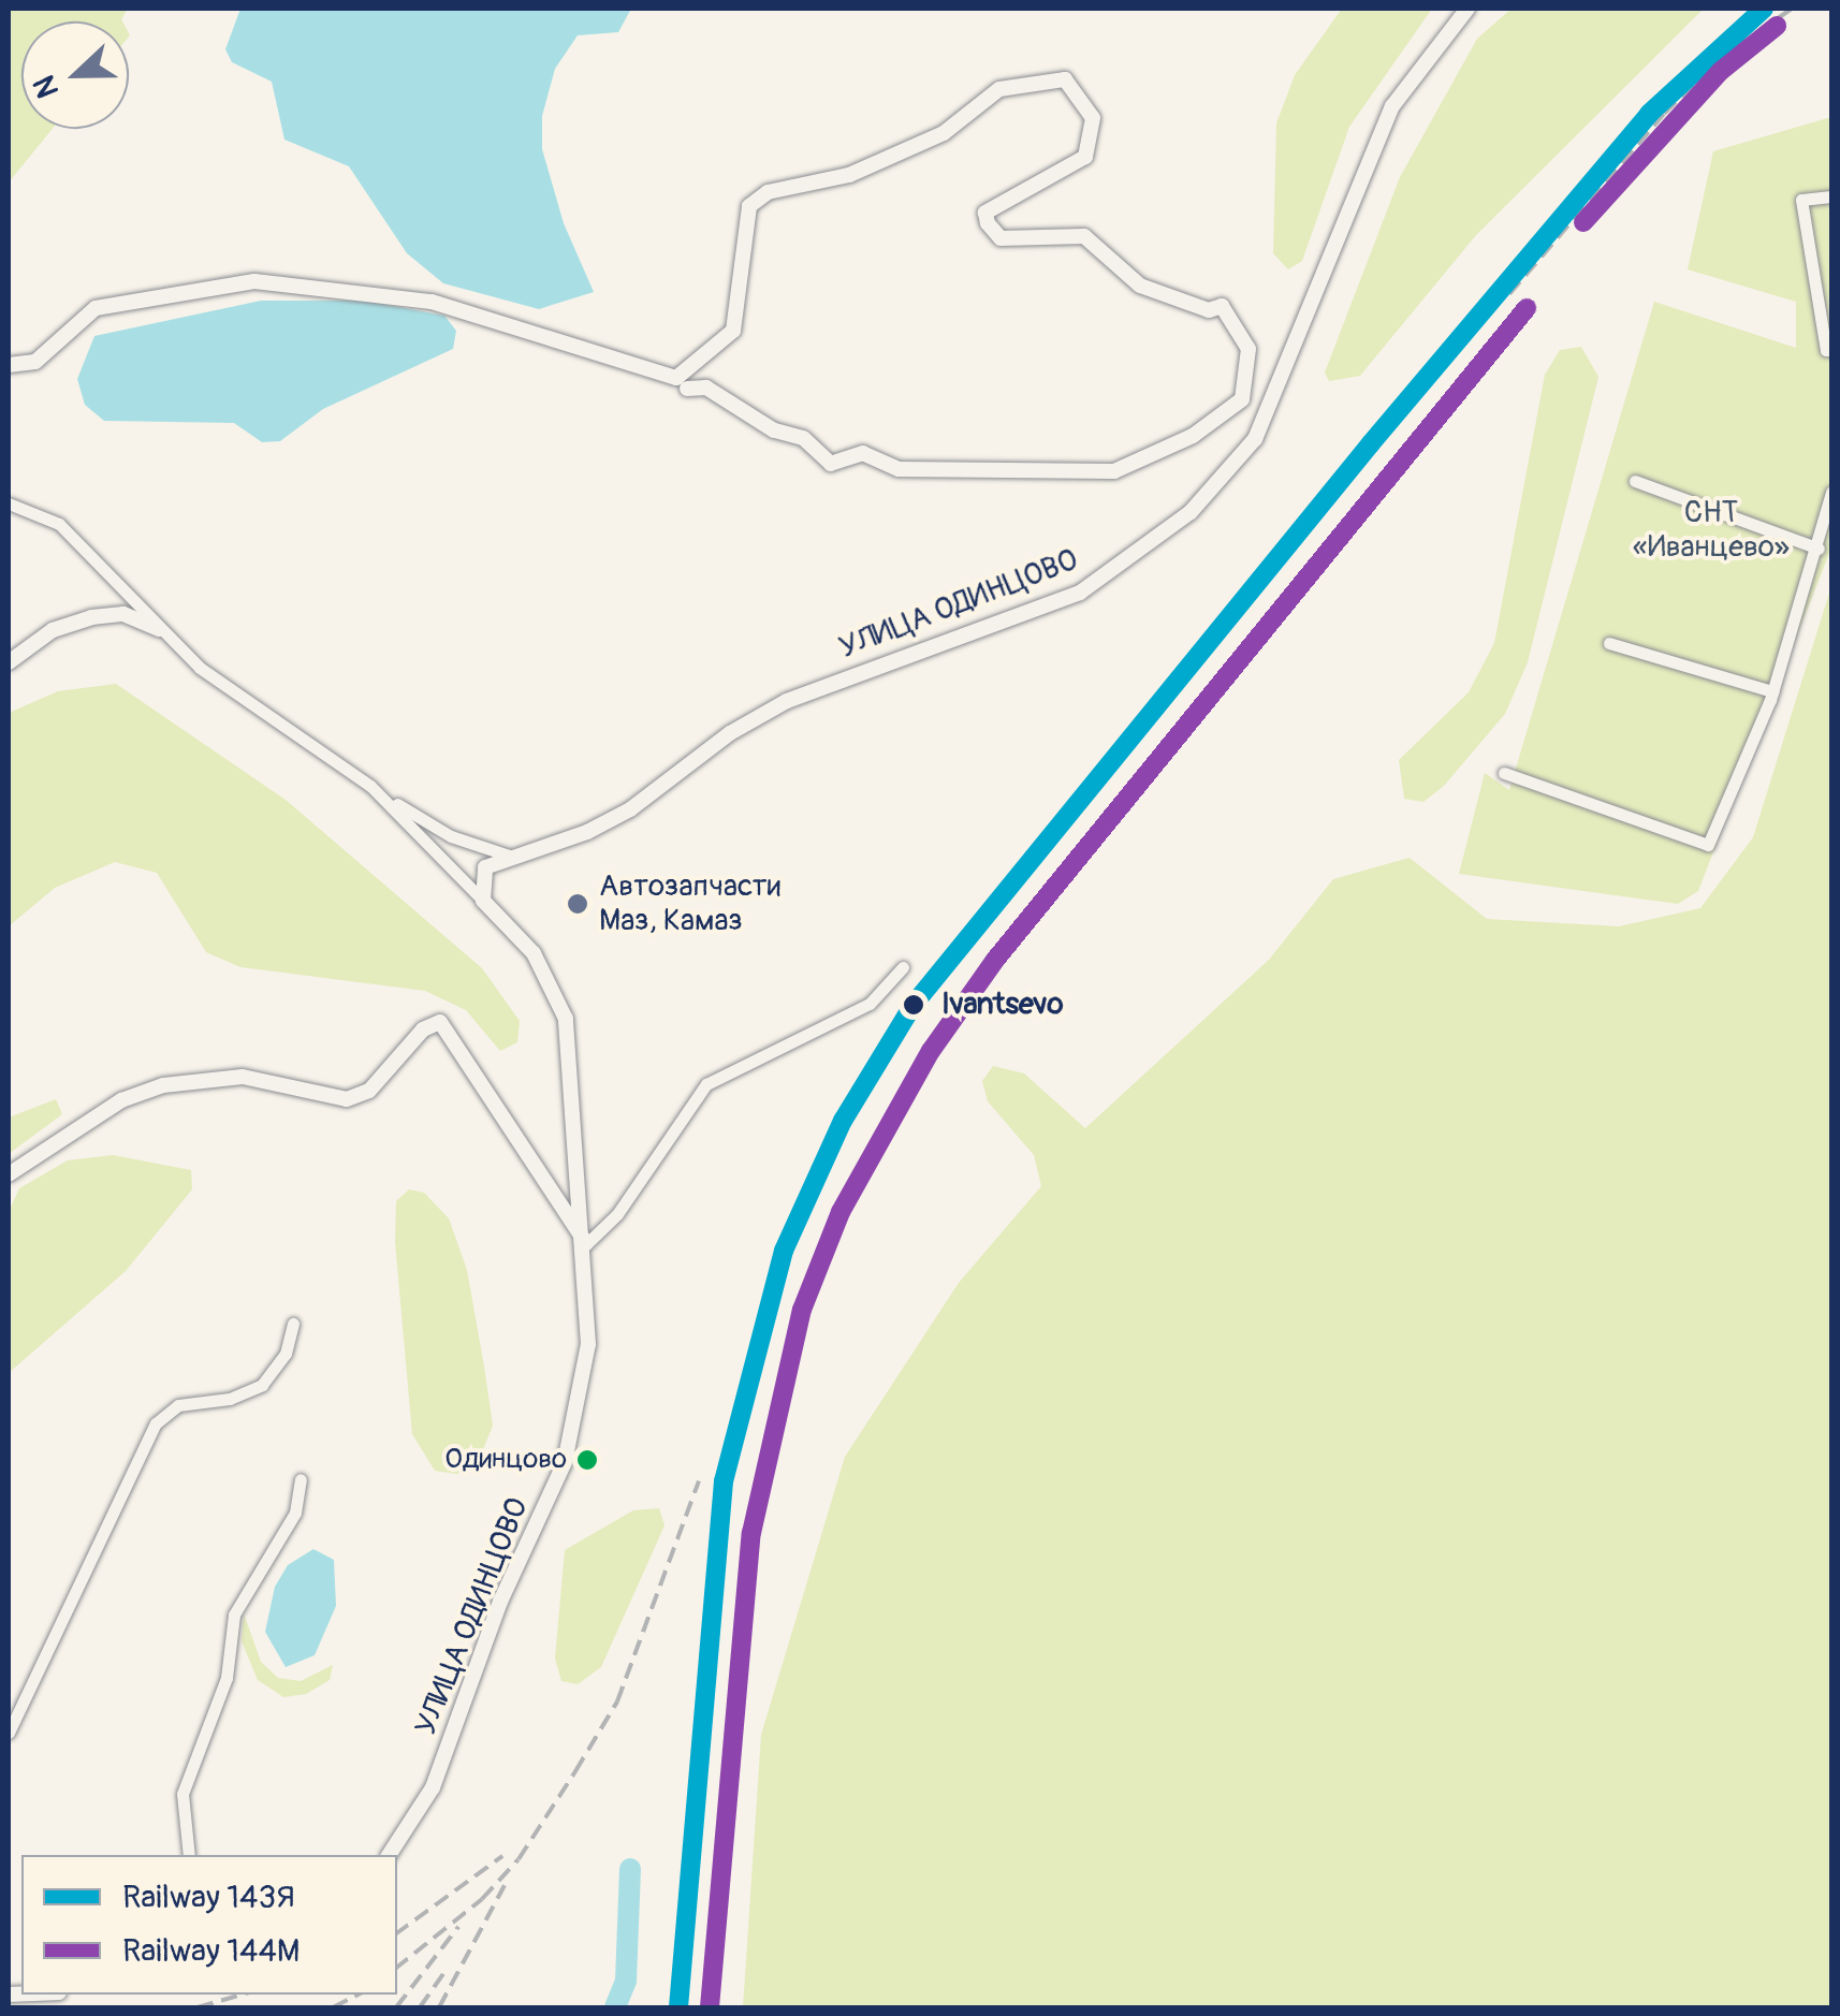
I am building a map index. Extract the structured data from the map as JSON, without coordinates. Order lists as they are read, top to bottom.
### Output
{
  "streets": {
    "street": ["УЛИЦА ОДИНЦОВО"]
  },
  "parks": ["СНТ «Иванцево»"],
  "places": ["Автозапчасти Маз, Камаз", "Ivantsevo", "Одинцово"],
  "lines": ["rail line 143Я", "rail line 144М"],
  "legend": ["Railway 143Я", "Railway 144М"],
  "north": "left"
}
